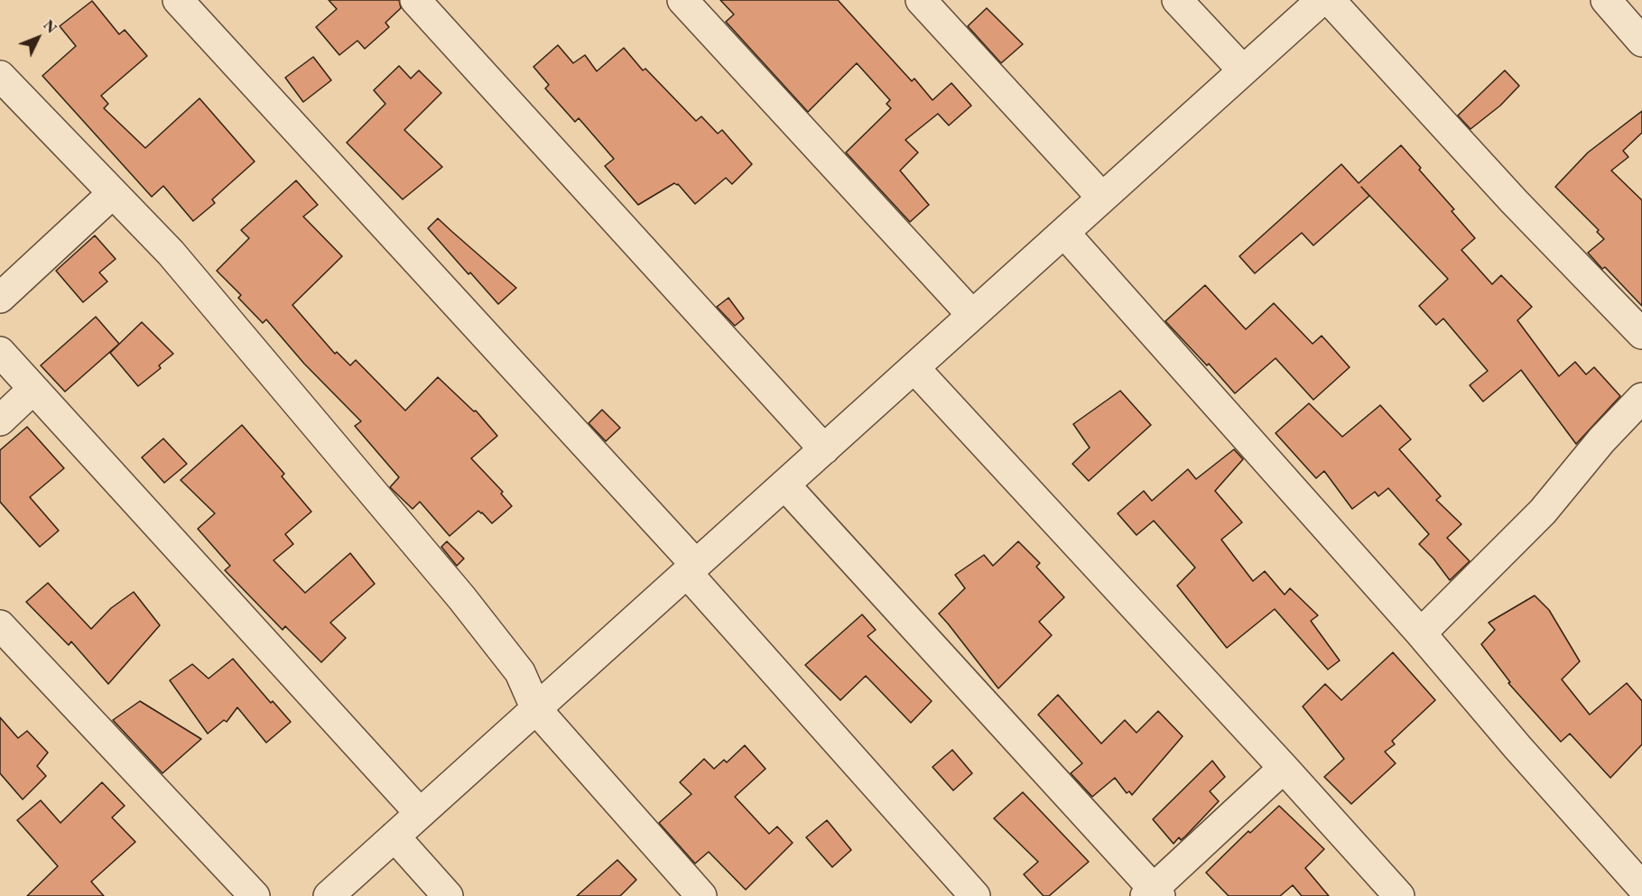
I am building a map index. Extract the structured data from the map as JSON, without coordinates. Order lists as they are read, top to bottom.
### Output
{
  "north": "top right"
}
